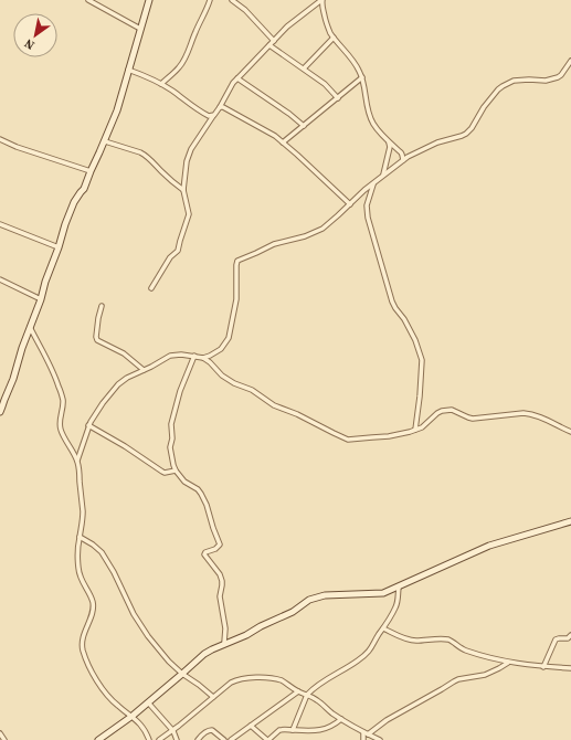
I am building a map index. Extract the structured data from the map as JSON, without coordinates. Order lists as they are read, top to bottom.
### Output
{
  "north": "bottom left"
}
